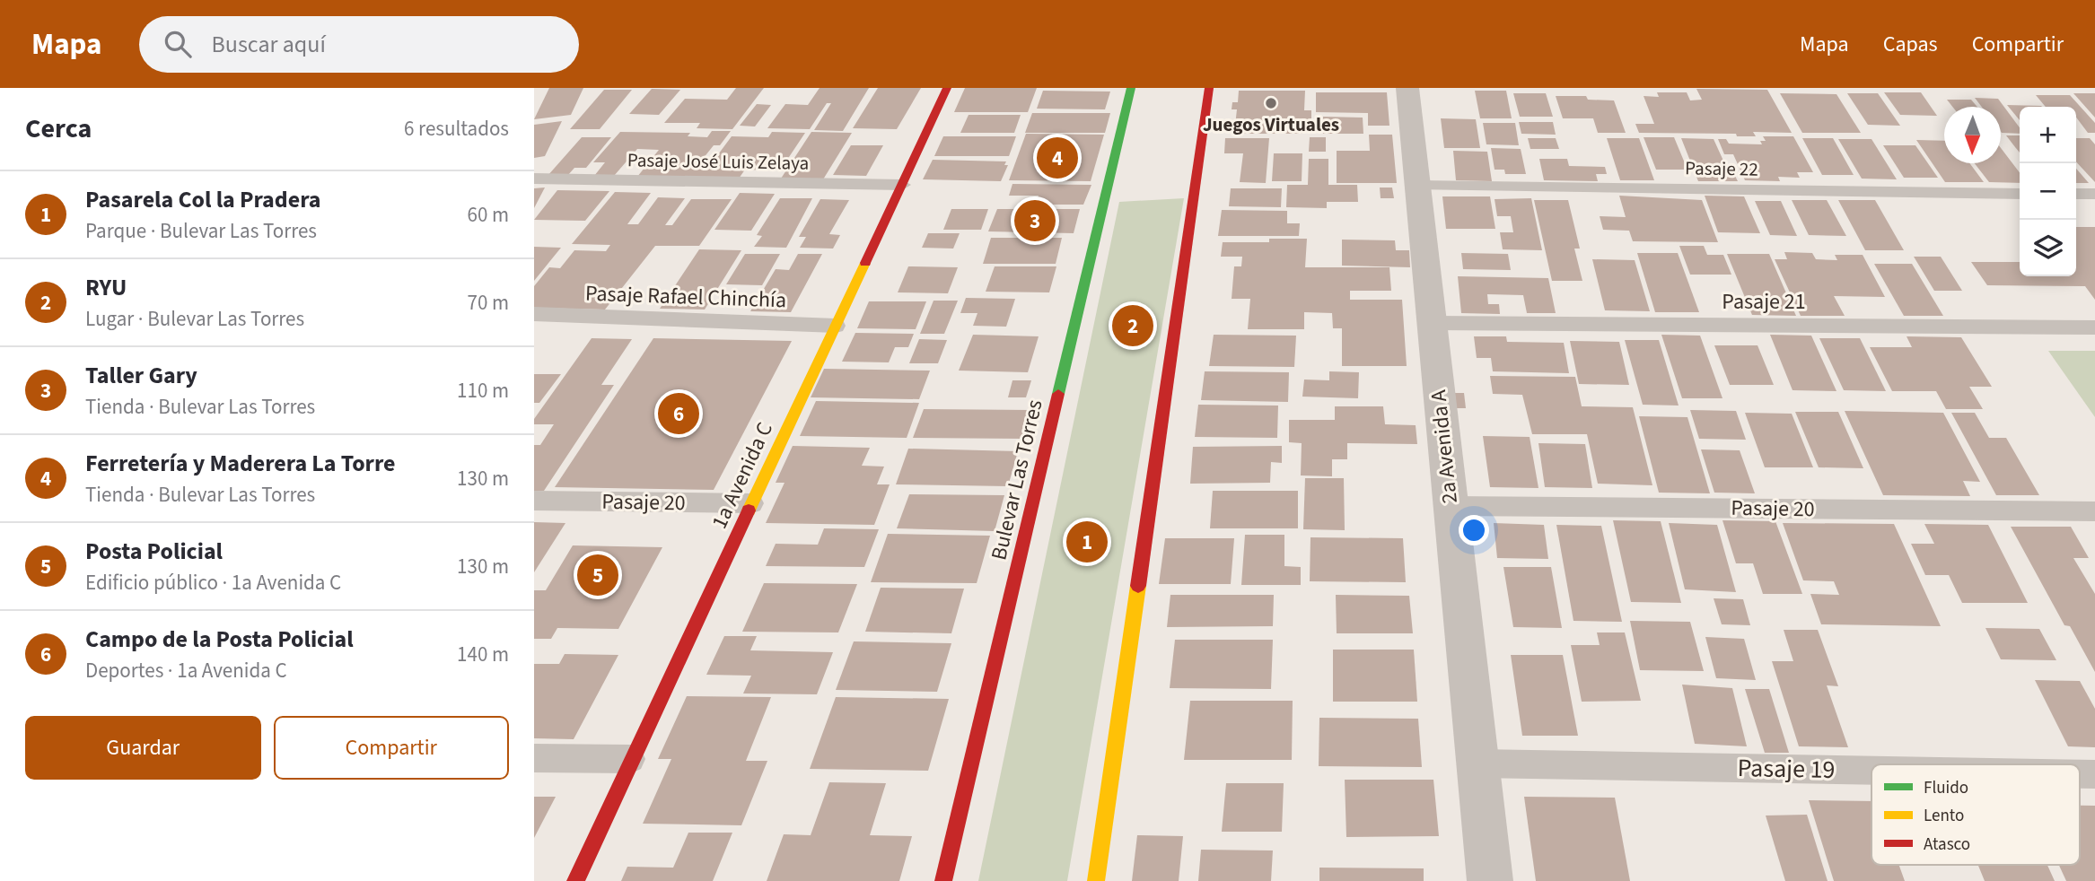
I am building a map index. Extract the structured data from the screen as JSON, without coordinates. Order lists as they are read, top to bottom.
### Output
{
  "streets": {
    "street": ["2a Avenida A", "1a Avenida C", "Bulevar Las Torres"],
    "lane": [
      "Pasaje José Luis Zelaya",
      "Pasaje 22",
      "Pasaje Rafael Chinchía",
      "Pasaje 21",
      "Pasaje 20",
      "Pasaje 19"
    ]
  },
  "crossings": [
    ["Pasaje José Luis Zelaya", "1a Avenida C"],
    ["Pasaje 22", "2a Avenida A"],
    ["Pasaje Rafael Chinchía", "1a Avenida C"],
    ["Pasaje 21", "2a Avenida A"],
    ["2a Avenida A", "Pasaje 20"],
    ["2a Avenida A", "Pasaje 19"],
    ["1a Avenida C", "Pasaje 20"]
  ],
  "places": ["Juegos Virtuales"],
  "legend": ["Fluido", "Lento", "Atasco"],
  "north": "bottom",
  "page": {
    "header": "Mapa",
    "search": "Buscar aquí",
    "nav": ["Mapa", "Capas", "Compartir"],
    "heading": ["Cerca", "6 resultados"],
    "map_buttons": ["+", "−"],
    "pins": [
      "4",
      "3",
      "2",
      "6",
      "1",
      "5"
    ],
    "list": [
      {
        "mark": "1",
        "name": "Pasarela Col la Pradera",
        "note": "Parque · Bulevar Las Torres",
        "value": "60 m"
      },
      {
        "mark": "2",
        "name": "RYU",
        "note": "Lugar · Bulevar Las Torres",
        "value": "70 m"
      },
      {
        "mark": "3",
        "name": "Taller Gary",
        "note": "Tienda · Bulevar Las Torres",
        "value": "110 m"
      },
      {
        "mark": "4",
        "name": "Ferretería y Maderera La Torre",
        "note": "Tienda · Bulevar Las Torres",
        "value": "130 m"
      },
      {
        "mark": "5",
        "name": "Posta Policial",
        "note": "Edificio público · 1a Avenida C",
        "value": "130 m"
      },
      {
        "mark": "6",
        "name": "Campo de la Posta Policial",
        "note": "Deportes · 1a Avenida C",
        "value": "140 m"
      }
    ],
    "buttons": ["Guardar", "Compartir"]
  }
}
